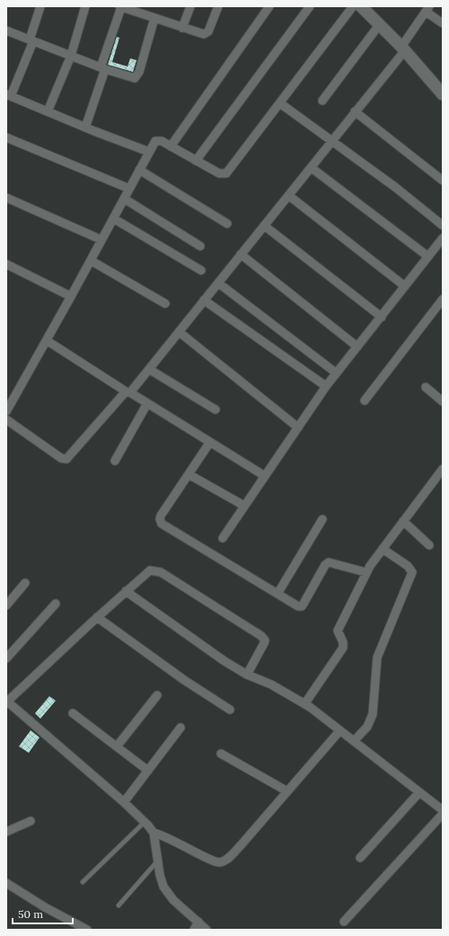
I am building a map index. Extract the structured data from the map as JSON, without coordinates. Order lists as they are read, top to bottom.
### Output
{
  "scale_bar": "50 m"
}
